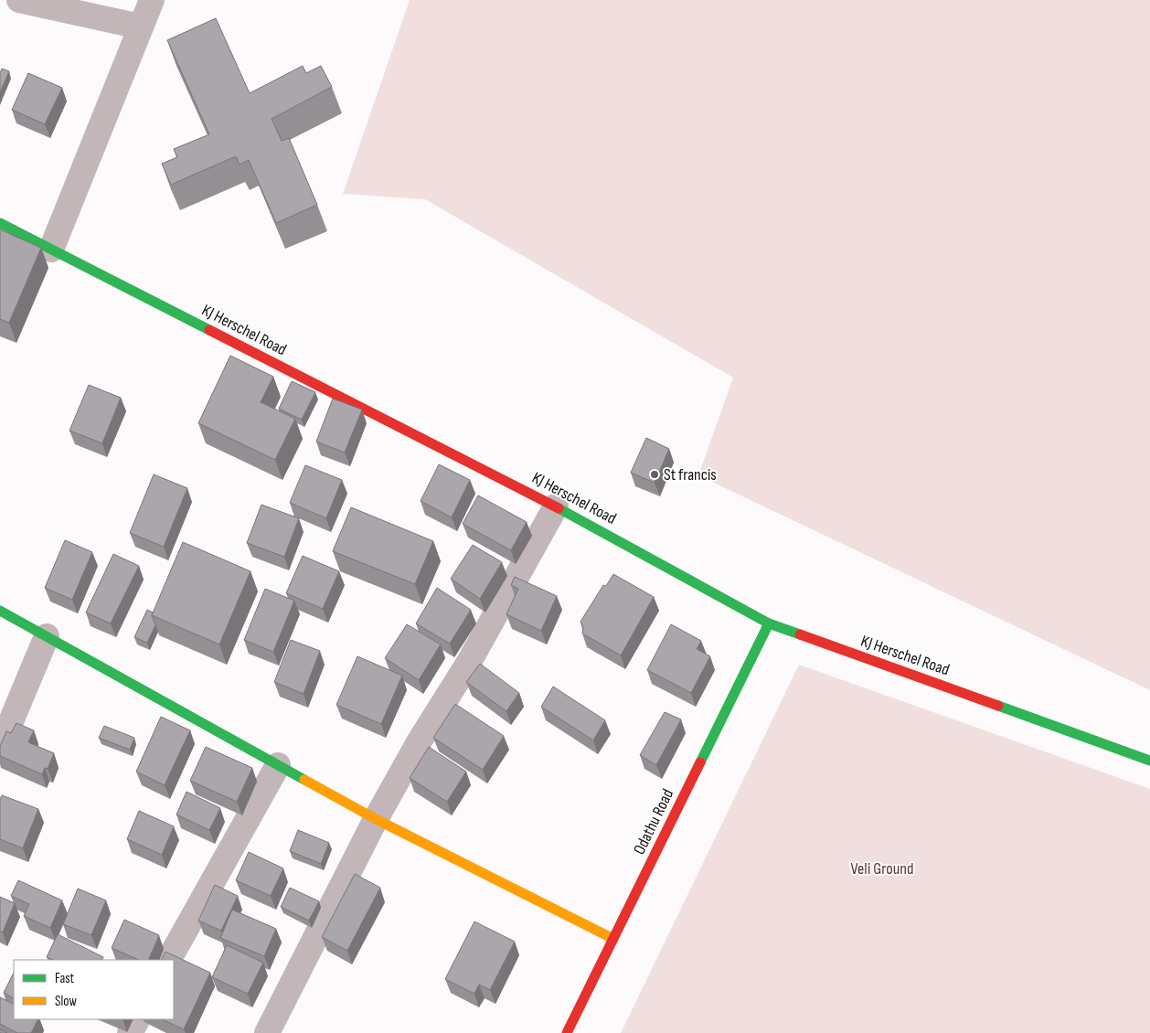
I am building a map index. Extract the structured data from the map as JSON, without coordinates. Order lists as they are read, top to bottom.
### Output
{
  "streets": {
    "main road": ["KJ Herschel Road", "Odathu Road"]
  },
  "crossings": [
    ["KJ Herschel Road", "Odathu Road"]
  ],
  "parks": ["Veli Ground"],
  "places": ["St francis"],
  "legend": ["Fast", "Slow"]
}
